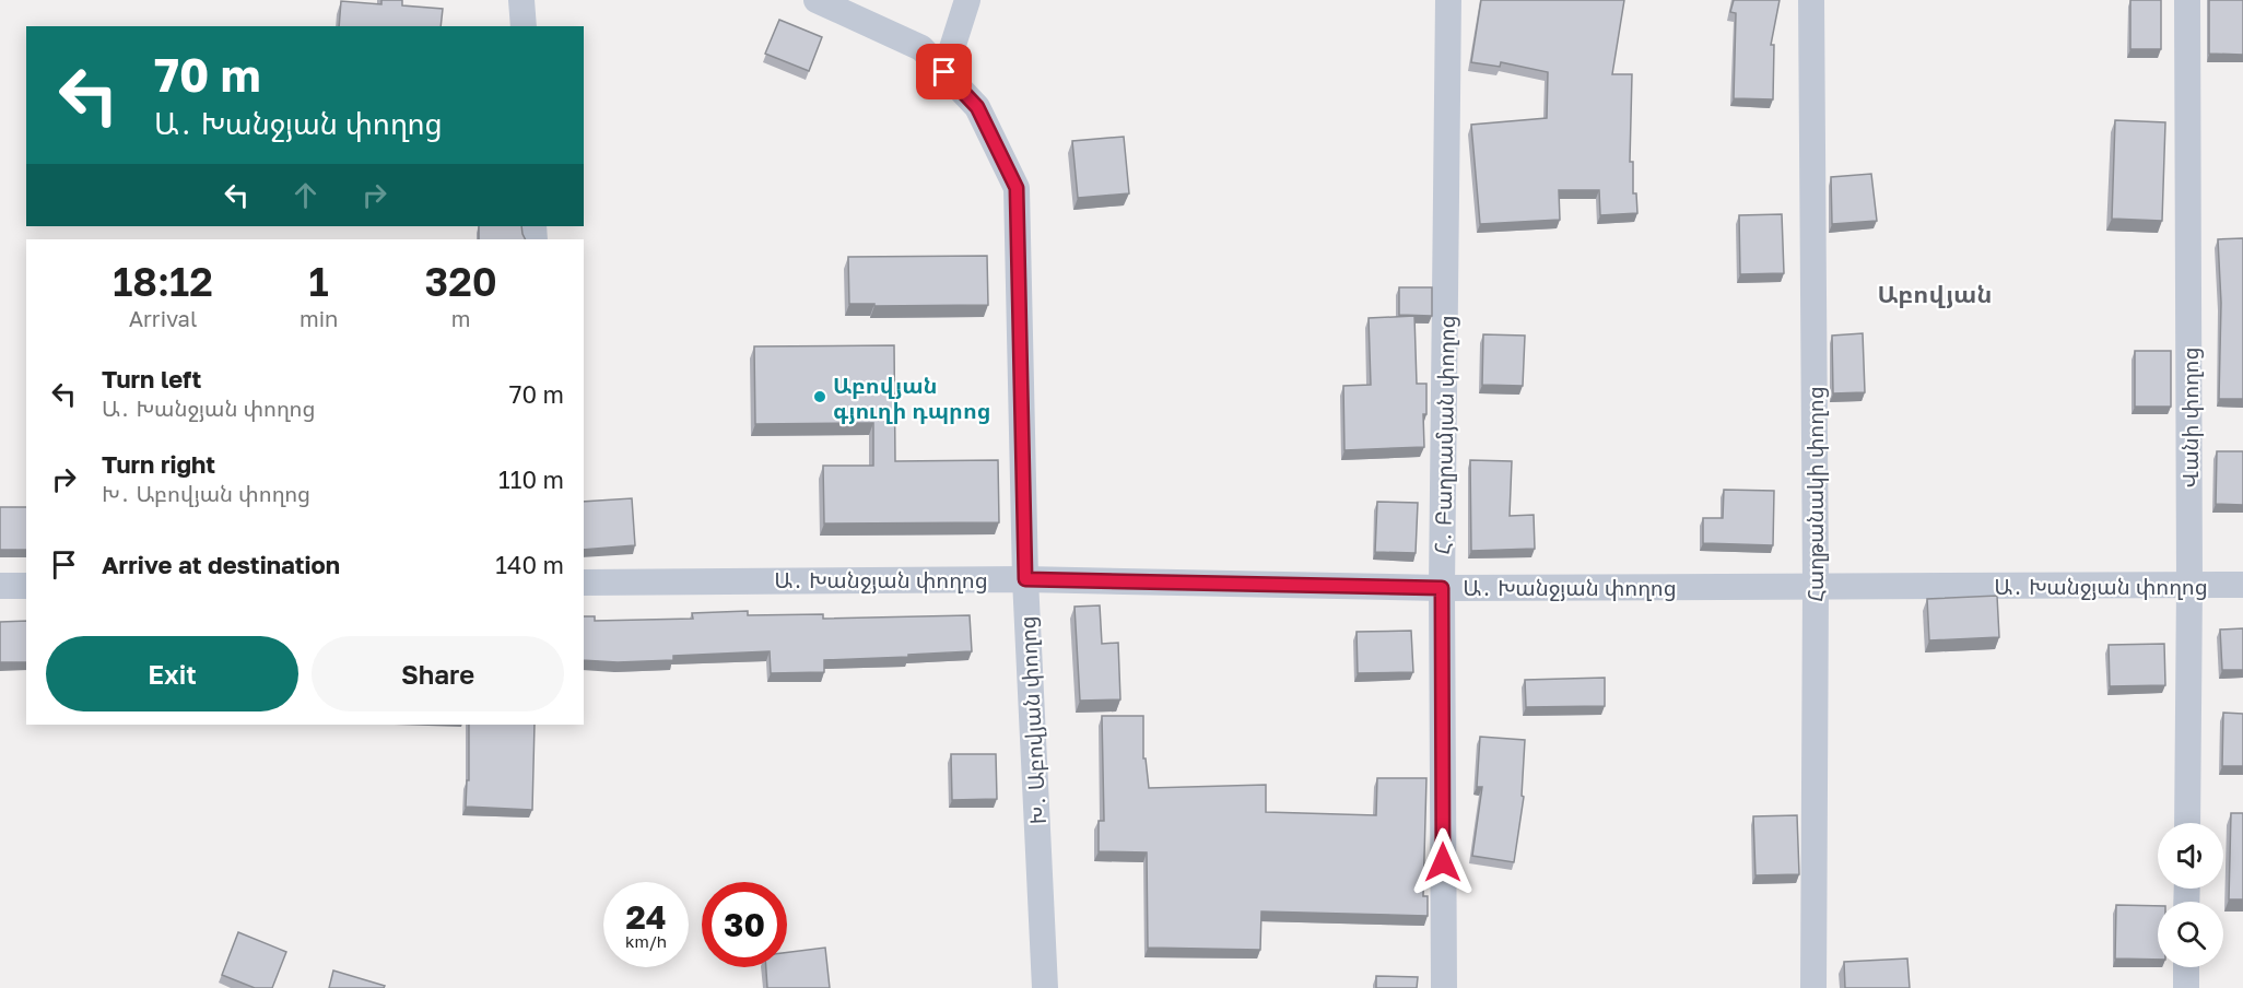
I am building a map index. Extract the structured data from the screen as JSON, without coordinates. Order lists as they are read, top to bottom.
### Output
{
  "streets": {
    "street": [
      "Վանի փողոց",
      "Հ․ Բաղրամյան փողոց",
      "Հաղթանակի փողոց",
      "Ա․ Խանջյան փողոց",
      "Խ․ Աբովյան փողոց"
    ]
  },
  "crossings": [
    ["Վանի փողոց", "Ա․ Խանջյան փողոց"],
    ["Հ․ Բաղրամյան փողոց", "Ա․ Խանջյան փողոց"],
    ["Հաղթանակի փողոց", "Ա․ Խանջյան փողոց"],
    ["Ա․ Խանջյան փողոց", "Խ․ Աբովյան փողոց"]
  ],
  "districts": ["Աբովյան"],
  "places": ["Աբովյան գյուղի դպրոց"],
  "page": {
    "turn": ["70 m", "Ա․ Խանջյան փողոց"],
    "eta": [
      "18:12",
      "Arrival",
      "1",
      "min",
      "320",
      "m"
    ],
    "list": [
      {
        "name": "Turn left",
        "note": "Ա․ Խանջյան փողոց",
        "value": "70 m"
      },
      {
        "name": "Turn right",
        "note": "Խ․ Աբովյան փողոց",
        "value": "110 m"
      },
      {
        "name": "Arrive at destination",
        "value": "140 m"
      }
    ],
    "buttons": ["Exit", "Share"],
    "speed": "24 km/h",
    "limit": "30"
  }
}
